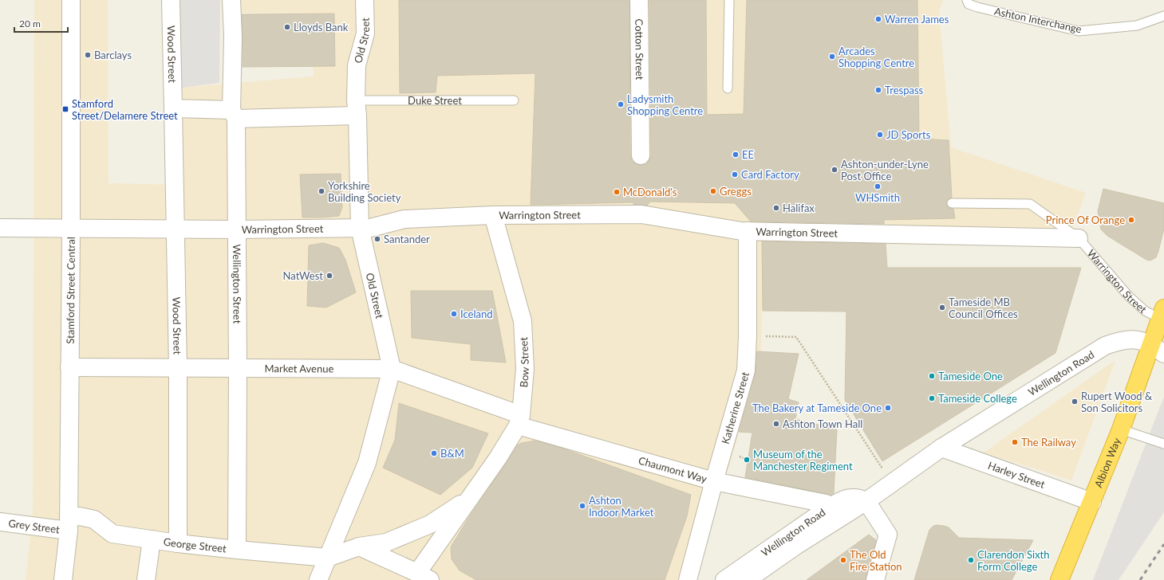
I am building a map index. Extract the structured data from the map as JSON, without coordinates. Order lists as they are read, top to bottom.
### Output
{
  "streets": {
    "highway": ["Albion Way"],
    "street": [
      "Old Street",
      "Cotton Street",
      "Wood Street",
      "Warrington Street",
      "Wellington Street",
      "Stamford Street Central",
      "Bow Street",
      "Market Avenue",
      "Wellington Road",
      "Katherine Street",
      "Chaumont Way",
      "Harley Street",
      "Grey Street",
      "George Street"
    ],
    "lane": ["Ashton Interchange", "Duke Street"]
  },
  "crossings": [
    ["Old Street", "Duke Street"],
    ["Old Street", "Warrington Street"],
    ["Old Street", "Bow Street"],
    ["Old Street", "Market Avenue"],
    ["Old Street", "George Street"],
    ["Wood Street", "Warrington Street"],
    ["Wood Street", "Market Avenue"],
    ["Wood Street", "George Street"],
    ["Warrington Street", "Wellington Street"],
    ["Warrington Street", "Stamford Street Central"],
    ["Warrington Street", "Bow Street"],
    ["Warrington Street", "Katherine Street"],
    ["Wellington Street", "Market Avenue"],
    ["Wellington Street", "George Street"],
    ["Stamford Street Central", "Market Avenue"],
    ["Stamford Street Central", "Grey Street"],
    ["Stamford Street Central", "George Street"],
    ["Bow Street", "Market Avenue"],
    ["Bow Street", "Chaumont Way"],
    ["Bow Street", "George Street"],
    ["Market Avenue", "Chaumont Way"],
    ["Wellington Road", "Albion Way"],
    ["Wellington Road", "Chaumont Way"],
    ["Wellington Road", "Harley Street"],
    ["Katherine Street", "Chaumont Way"],
    ["Albion Way", "Harley Street"],
    ["Grey Street", "George Street"]
  ],
  "places": {
    "other": [
      "Warren James",
      "Lloyds Bank",
      "Barclays",
      "Arcades Shopping Centre",
      "Trespass",
      "Ladysmith Shopping Centre",
      "JD Sports",
      "EE",
      "Ashton-under-Lyne Post Office",
      "Card Factory",
      "WHSmith",
      "Yorkshire Building Society",
      "Greggs",
      "McDonald's",
      "Halifax",
      "Prince Of Orange",
      "Santander",
      "NatWest",
      "Tameside MB Council Offices",
      "Iceland",
      "Tameside One",
      "Tameside College",
      "Rupert Wood & Son Solicitors",
      "The Bakery at Tameside One",
      "Ashton Town Hall",
      "The Railway",
      "B&M",
      "Museum of the Manchester Regiment",
      "Ashton Indoor Market",
      "The Old Fire Station",
      "Clarendon Sixth Form College"
    ],
    "transit": ["Stamford Street/Delamere Street"]
  },
  "scale_bar": "20 m"
}
